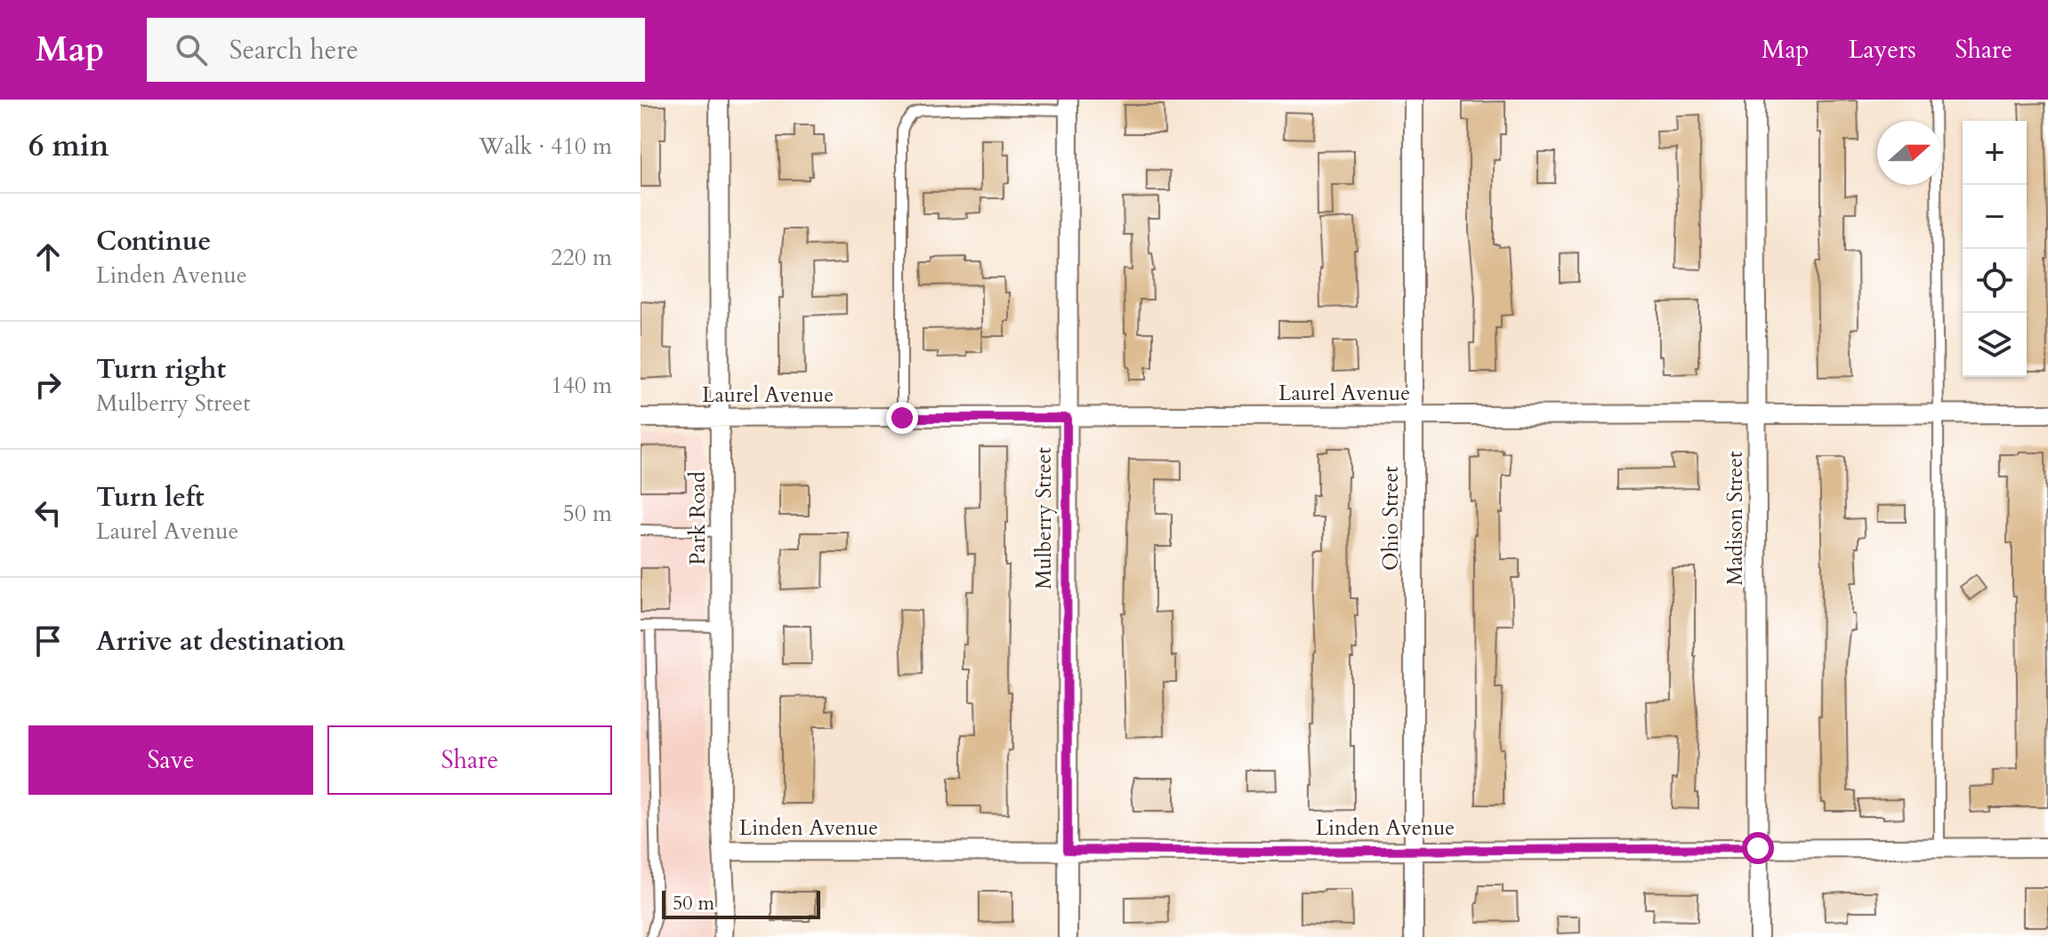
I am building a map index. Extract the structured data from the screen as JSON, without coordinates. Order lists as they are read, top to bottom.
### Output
{
  "streets": {
    "street": [
      "Laurel Avenue",
      "Park Road",
      "Mulberry Street",
      "Ohio Street",
      "Madison Street",
      "Linden Avenue"
    ]
  },
  "crossings": [
    ["Laurel Avenue", "Park Road"],
    ["Laurel Avenue", "Mulberry Street"],
    ["Laurel Avenue", "Ohio Street"],
    ["Laurel Avenue", "Madison Street"],
    ["Park Road", "Linden Avenue"],
    ["Mulberry Street", "Linden Avenue"],
    ["Ohio Street", "Linden Avenue"],
    ["Madison Street", "Linden Avenue"]
  ],
  "scale_bar": "50 m",
  "north": "right",
  "page": {
    "header": "Map",
    "search": "Search here",
    "nav": ["Map", "Layers", "Share"],
    "heading": ["6 min", "Walk · 410 m"],
    "map_buttons": ["+", "−"],
    "list": [
      ["Continue", "Linden Avenue", "220 m"],
      ["Turn right", "Mulberry Street", "140 m"],
      ["Turn left", "Laurel Avenue", "50 m"],
      "Arrive at destination"
    ],
    "buttons": ["Save", "Share"],
    "scale": "50 m"
  }
}
